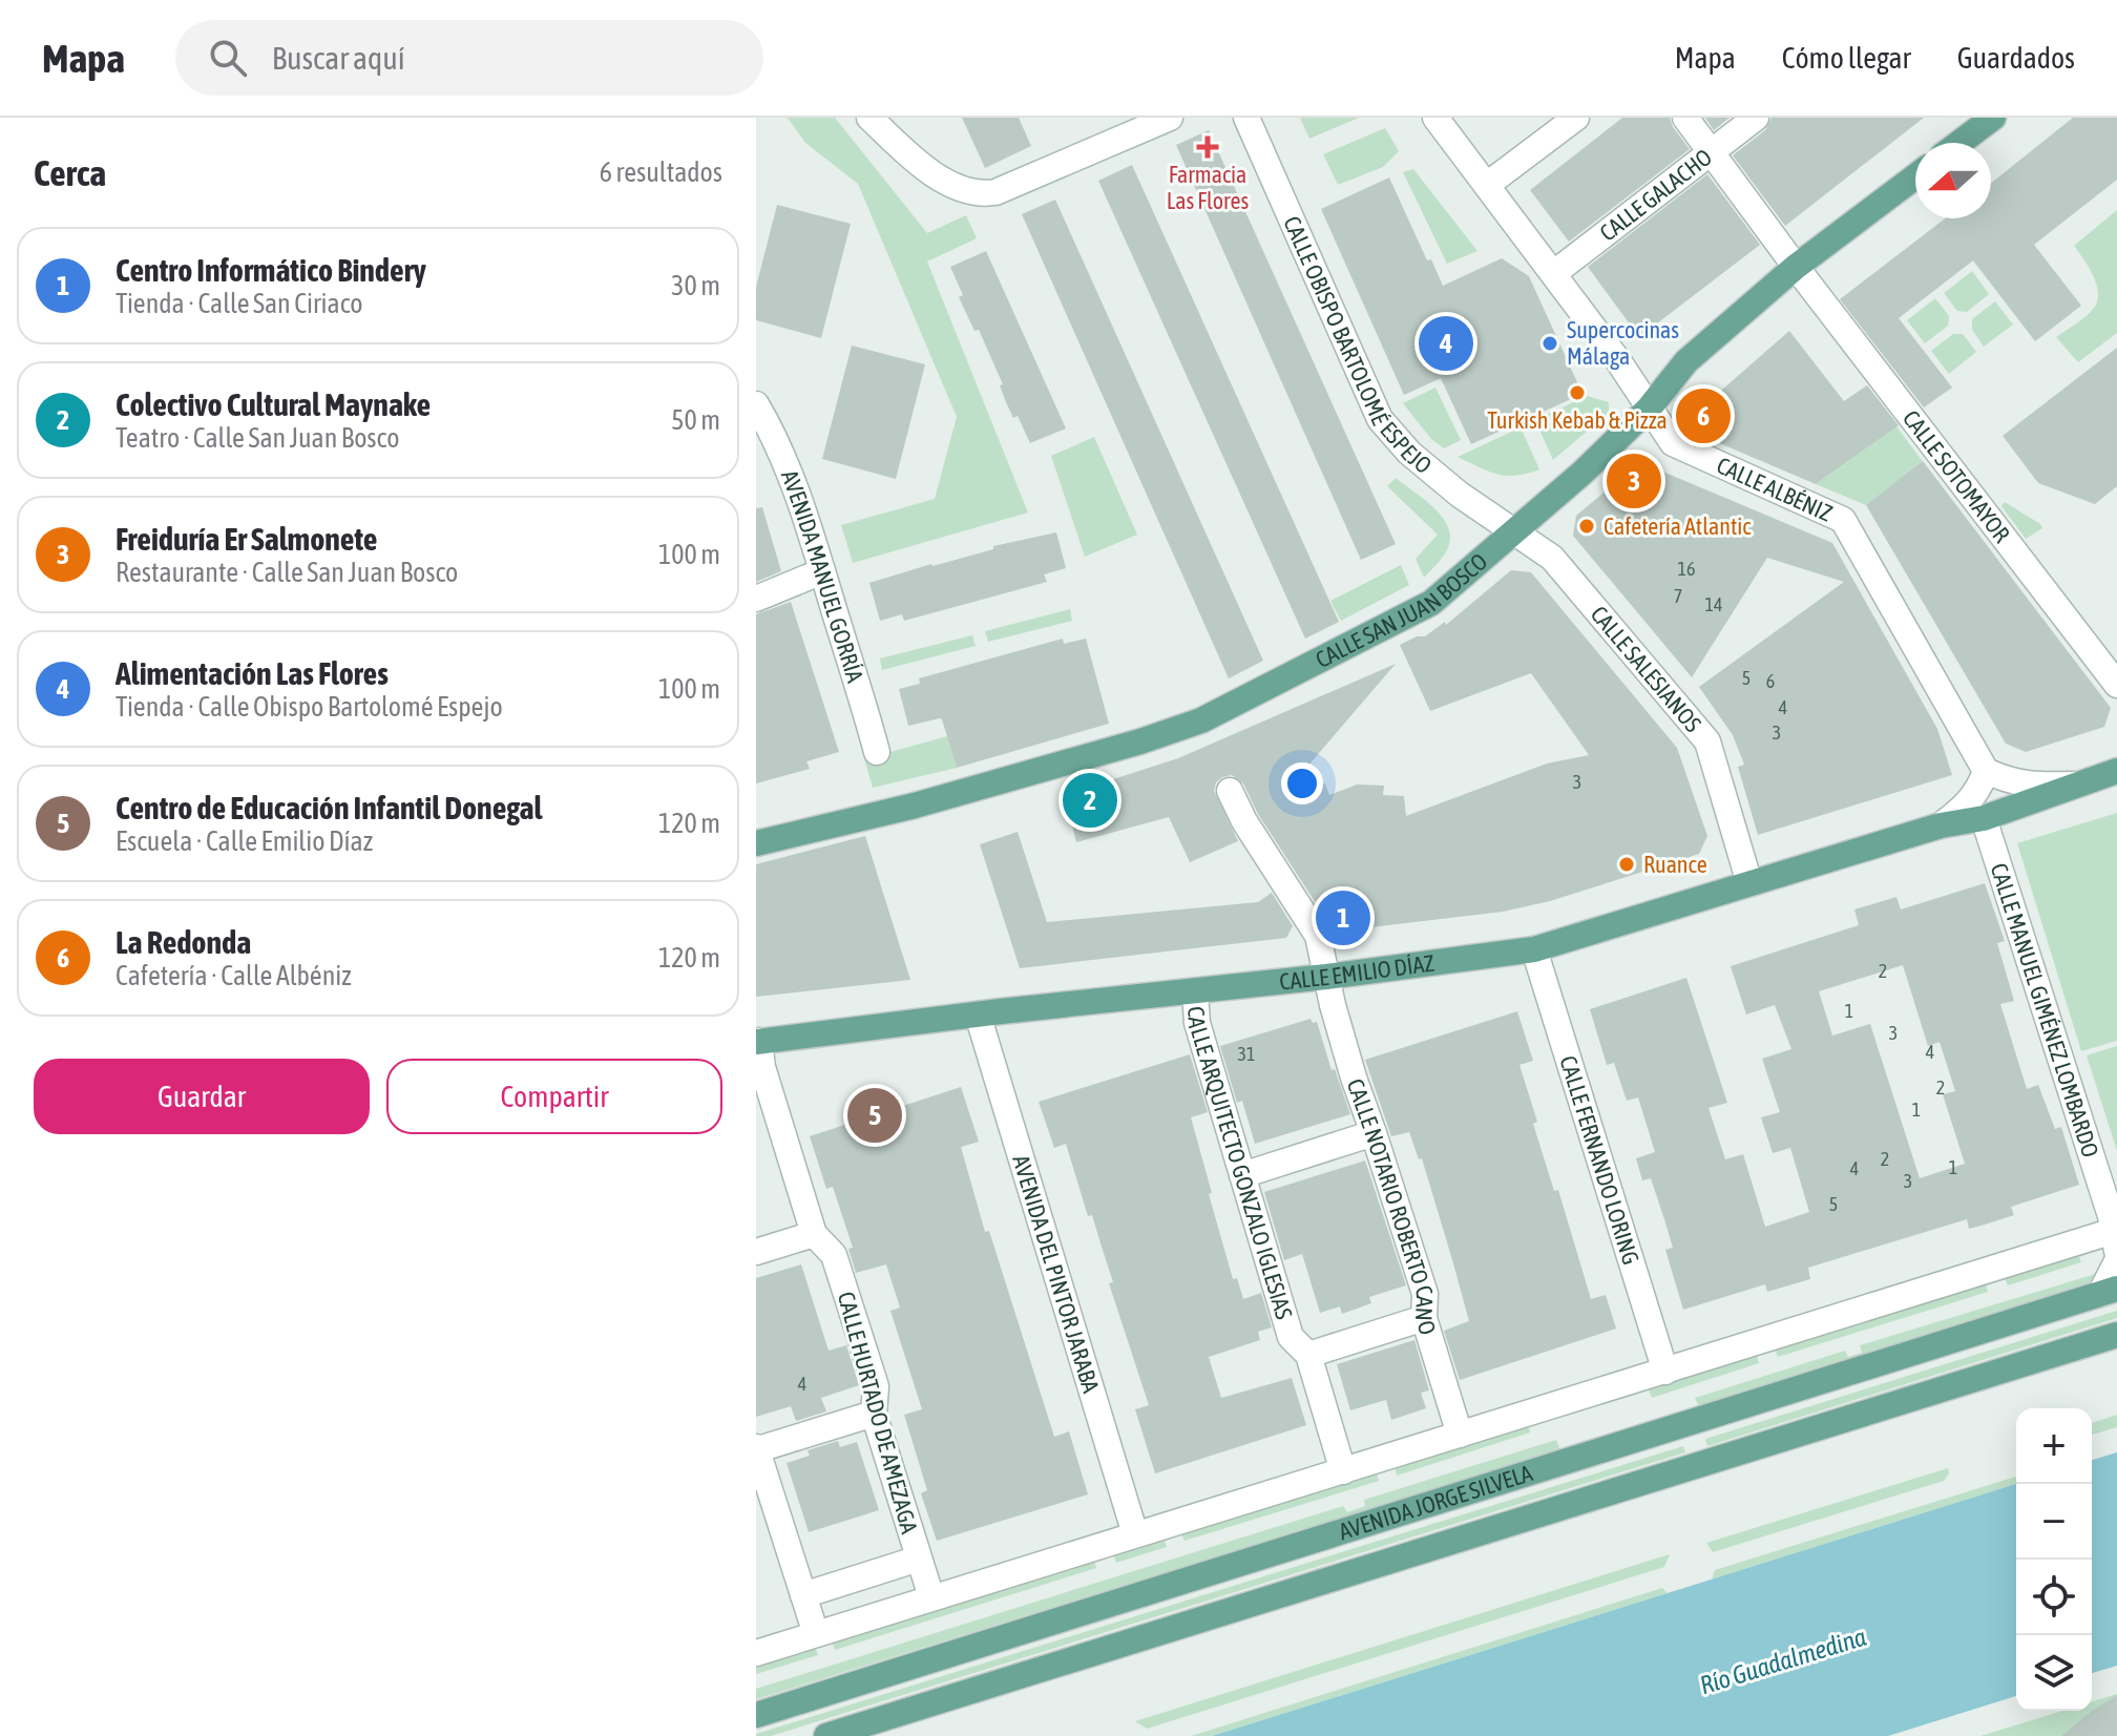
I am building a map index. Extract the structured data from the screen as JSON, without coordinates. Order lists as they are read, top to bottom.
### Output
{
  "streets": {
    "main road": ["CALLE SAN JUAN BOSCO", "CALLE EMILIO DÍAZ", "AVENIDA JORGE SILVELA"],
    "street": [
      "CALLE GALACHO",
      "CALLE OBISPO BARTOLOMÉ ESPEJO",
      "CALLE SOTOMAYOR",
      "CALLE ALBÉNIZ",
      "AVENIDA MANUEL GORRÍA",
      "CALLE SALESIANOS",
      "CALLE MANUEL GIMÉNEZ LOMBARDO",
      "CALLE FERNANDO LORING",
      "CALLE ARQUITECTO GONZALO IGLESIAS",
      "CALLE NOTARIO ROBERTO CANO",
      "AVENIDA DEL PINTOR JARABA",
      "CALLE HURTADO DE AMEZAGA"
    ]
  },
  "crossings": [
    ["CALLE GALACHO", "CALLE SOTOMAYOR"],
    ["CALLE GALACHO", "CALLE ALBÉNIZ"],
    ["CALLE OBISPO BARTOLOMÉ ESPEJO", "CALLE SAN JUAN BOSCO"],
    ["CALLE OBISPO BARTOLOMÉ ESPEJO", "CALLE SALESIANOS"],
    ["CALLE SOTOMAYOR", "CALLE SAN JUAN BOSCO"],
    ["CALLE ALBÉNIZ", "CALLE SAN JUAN BOSCO"],
    ["CALLE ALBÉNIZ", "CALLE EMILIO DÍAZ"],
    ["CALLE SAN JUAN BOSCO", "CALLE SALESIANOS"],
    ["CALLE SALESIANOS", "CALLE EMILIO DÍAZ"],
    ["CALLE EMILIO DÍAZ", "CALLE MANUEL GIMÉNEZ LOMBARDO"],
    ["CALLE EMILIO DÍAZ", "CALLE FERNANDO LORING"],
    ["CALLE EMILIO DÍAZ", "CALLE ARQUITECTO GONZALO IGLESIAS"],
    ["CALLE EMILIO DÍAZ", "CALLE NOTARIO ROBERTO CANO"],
    ["CALLE EMILIO DÍAZ", "AVENIDA DEL PINTOR JARABA"],
    ["CALLE EMILIO DÍAZ", "CALLE HURTADO DE AMEZAGA"]
  ],
  "water": ["Río Guadalmedina"],
  "places": {
    "health": ["Farmacia Las Flores"],
    "other": [
      "Supercocinas Málaga",
      "Turkish Kebab & Pizza",
      "Cafetería Atlantic",
      "Ruance"
    ]
  },
  "house_numbers": [
    "16",
    "7",
    "14",
    "5",
    "6",
    "4",
    "3",
    "3",
    "2",
    "1",
    "3",
    "4",
    "31",
    "2",
    "1",
    "2",
    "1",
    "4",
    "3",
    "5",
    "4"
  ],
  "north": "left",
  "page": {
    "header": "Mapa",
    "search": "Buscar aquí",
    "nav": ["Mapa", "Cómo llegar", "Guardados"],
    "heading": ["Cerca", "6 resultados"],
    "list": [
      {
        "mark": "1",
        "name": "Centro Informático Bindery",
        "note": "Tienda · Calle San Ciriaco",
        "value": "30 m"
      },
      {
        "mark": "2",
        "name": "Colectivo Cultural Maynake",
        "note": "Teatro · Calle San Juan Bosco",
        "value": "50 m"
      },
      {
        "mark": "3",
        "name": "Freiduría Er Salmonete",
        "note": "Restaurante · Calle San Juan Bosco",
        "value": "100 m"
      },
      {
        "mark": "4",
        "name": "Alimentación Las Flores",
        "note": "Tienda · Calle Obispo Bartolomé Espejo",
        "value": "100 m"
      },
      {
        "mark": "5",
        "name": "Centro de Educación Infantil Donegal",
        "note": "Escuela · Calle Emilio Díaz",
        "value": "120 m"
      },
      {
        "mark": "6",
        "name": "La Redonda",
        "note": "Cafetería · Calle Albéniz",
        "value": "120 m"
      }
    ],
    "pins": [
      "4",
      "6",
      "3",
      "2",
      "1",
      "5"
    ],
    "buttons": ["Guardar", "Compartir"],
    "map_buttons": ["+", "−"]
  }
}
